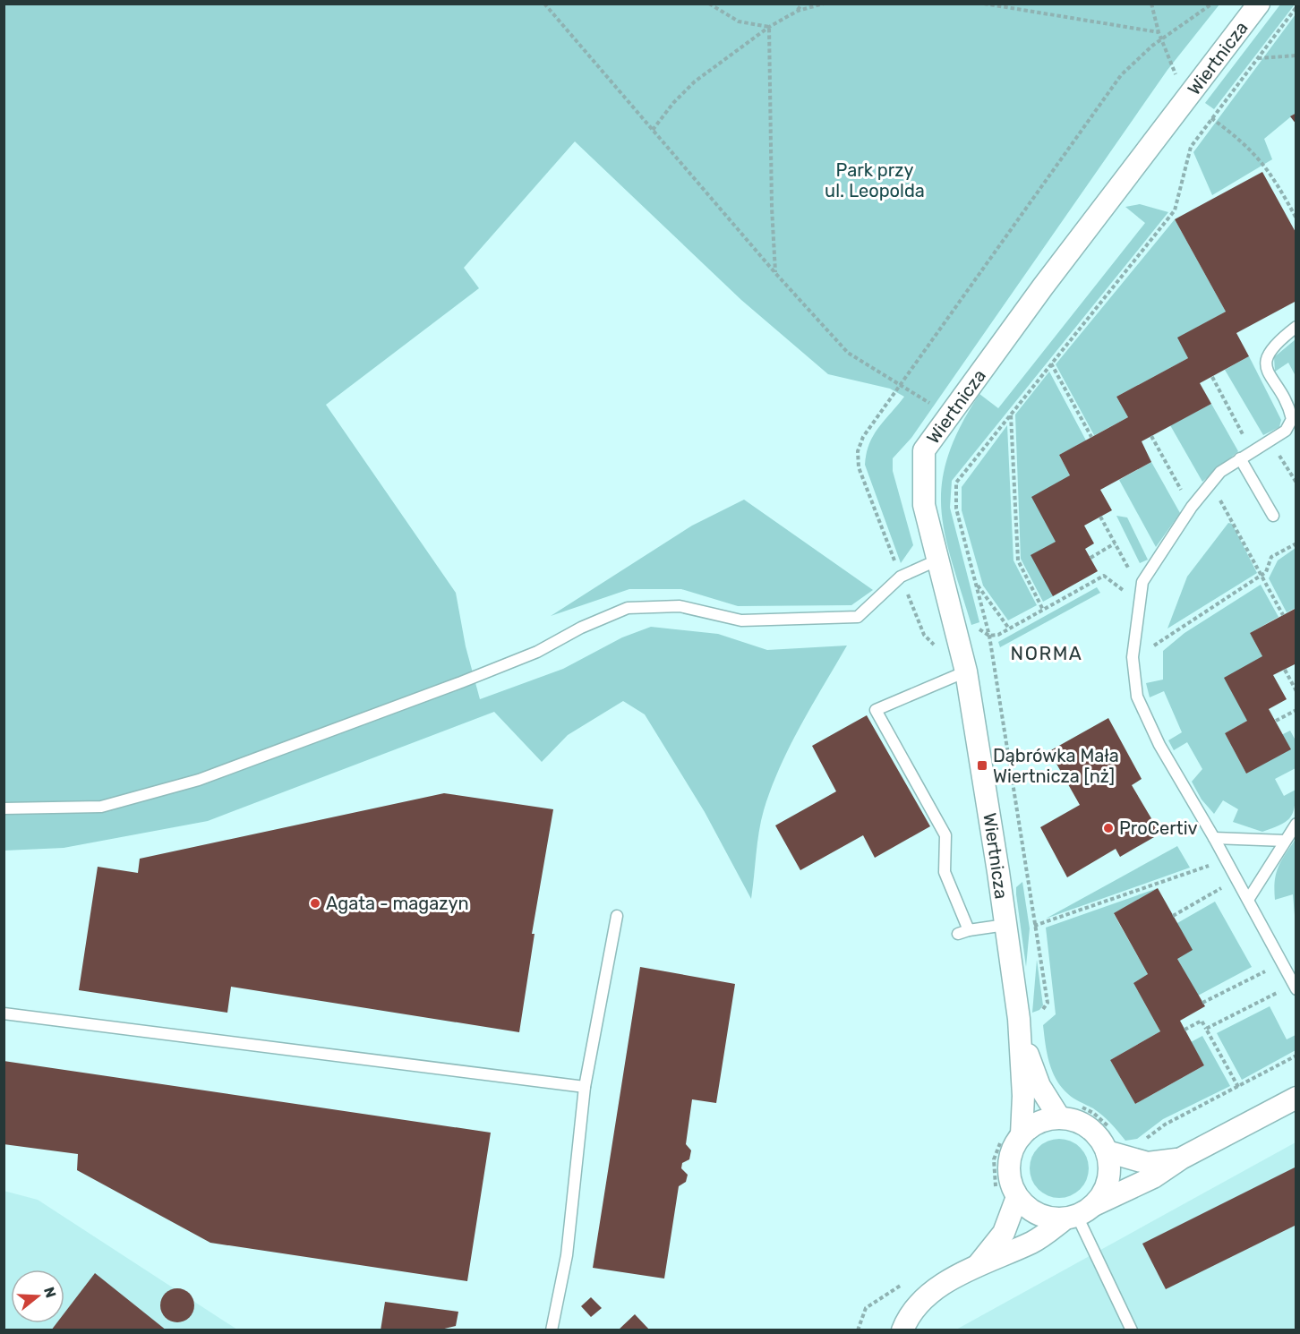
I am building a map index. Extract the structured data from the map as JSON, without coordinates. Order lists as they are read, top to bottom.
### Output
{
  "streets": {
    "street": ["Wiertnicza"]
  },
  "districts": ["NORMA"],
  "parks": ["Park przy ul. Leopolda"],
  "places": {
    "transit": ["Dąbrówka Mała Wiertnicza [nż]"],
    "other": ["ProCertiv", "Agata - magazyn"]
  },
  "north": "right"
}
